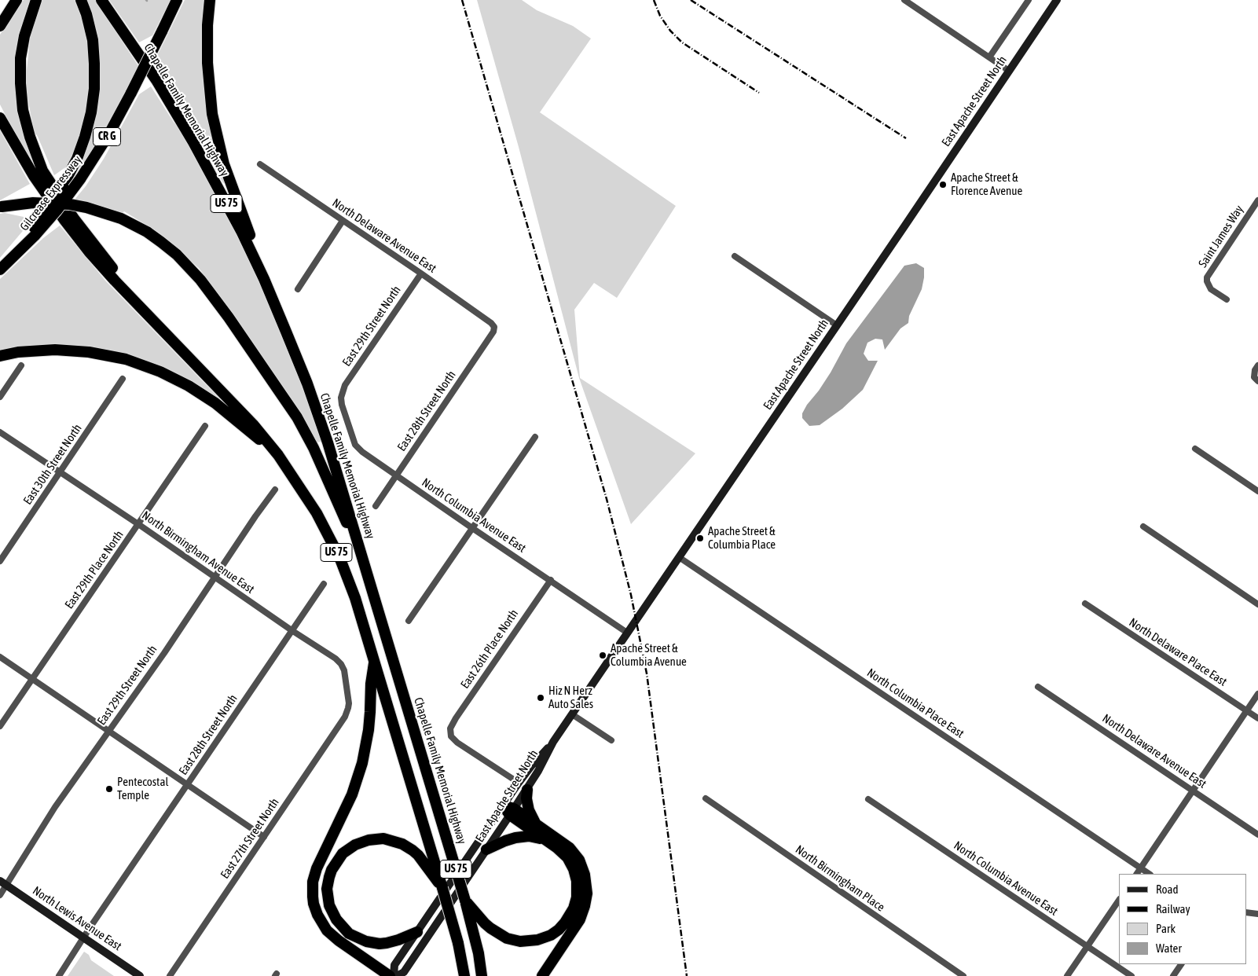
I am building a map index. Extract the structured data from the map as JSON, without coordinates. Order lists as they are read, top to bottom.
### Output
{
  "streets": {
    "highway": [
      "Chapelle Family Memorial Highway",
      "CR G",
      "Gilcrease Expressway",
      "US 75"
    ],
    "main road": ["East Apache Street North", "North Lewis Avenue East"],
    "street": [
      "North Delaware Avenue East",
      "Saint James Way",
      "East 29th Street North",
      "East 28th Street North",
      "East 30th Street North",
      "North Columbia Avenue East",
      "North Birmingham Avenue East",
      "East 29th Place North",
      "East 26th Place North",
      "North Delaware Place East",
      "North Columbia Place East",
      "East 27th Street North",
      "North Birmingham Place"
    ]
  },
  "crossings": [
    ["East Apache Street North", "North Columbia Avenue East"],
    ["East Apache Street North", "East 26th Place North"],
    ["East Apache Street North", "North Columbia Place East"],
    ["North Delaware Avenue East", "East 29th Street North"],
    ["North Delaware Avenue East", "East 28th Street North"],
    ["East 29th Street North", "North Columbia Avenue East"],
    ["East 29th Street North", "North Birmingham Avenue East"],
    ["East 29th Street North", "North Lewis Avenue East"],
    ["East 28th Street North", "North Columbia Avenue East"],
    ["East 28th Street North", "North Birmingham Avenue East"],
    ["East 28th Street North", "North Lewis Avenue East"],
    ["East 30th Street North", "North Birmingham Avenue East"],
    ["North Columbia Avenue East", "East 26th Place North"],
    ["North Birmingham Avenue East", "East 29th Place North"],
    ["North Birmingham Avenue East", "East 27th Street North"]
  ],
  "places": [
    "Apache Street & Florence Avenue",
    "Apache Street & Columbia Place",
    "Apache Street & Columbia Avenue",
    "Hiz N Herz Auto Sales",
    "Pentecostal Temple"
  ],
  "legend": [
    "Road",
    "Railway",
    "Park",
    "Water"
  ]
}
